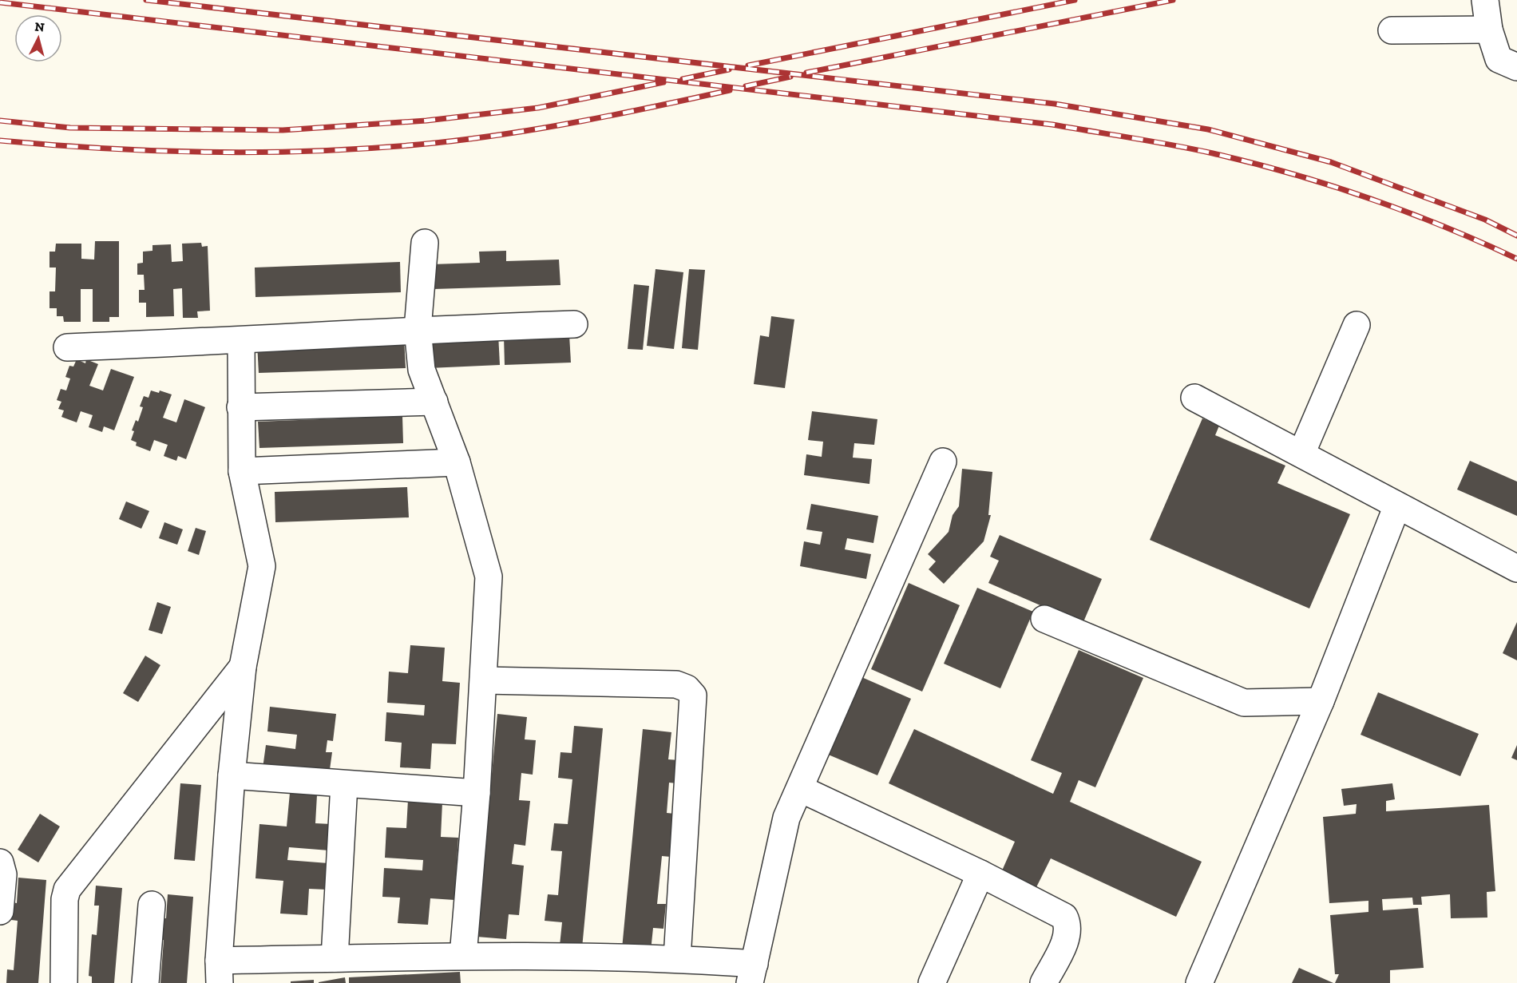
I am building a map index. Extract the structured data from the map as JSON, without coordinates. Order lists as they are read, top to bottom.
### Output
{
  "north": "top"
}
